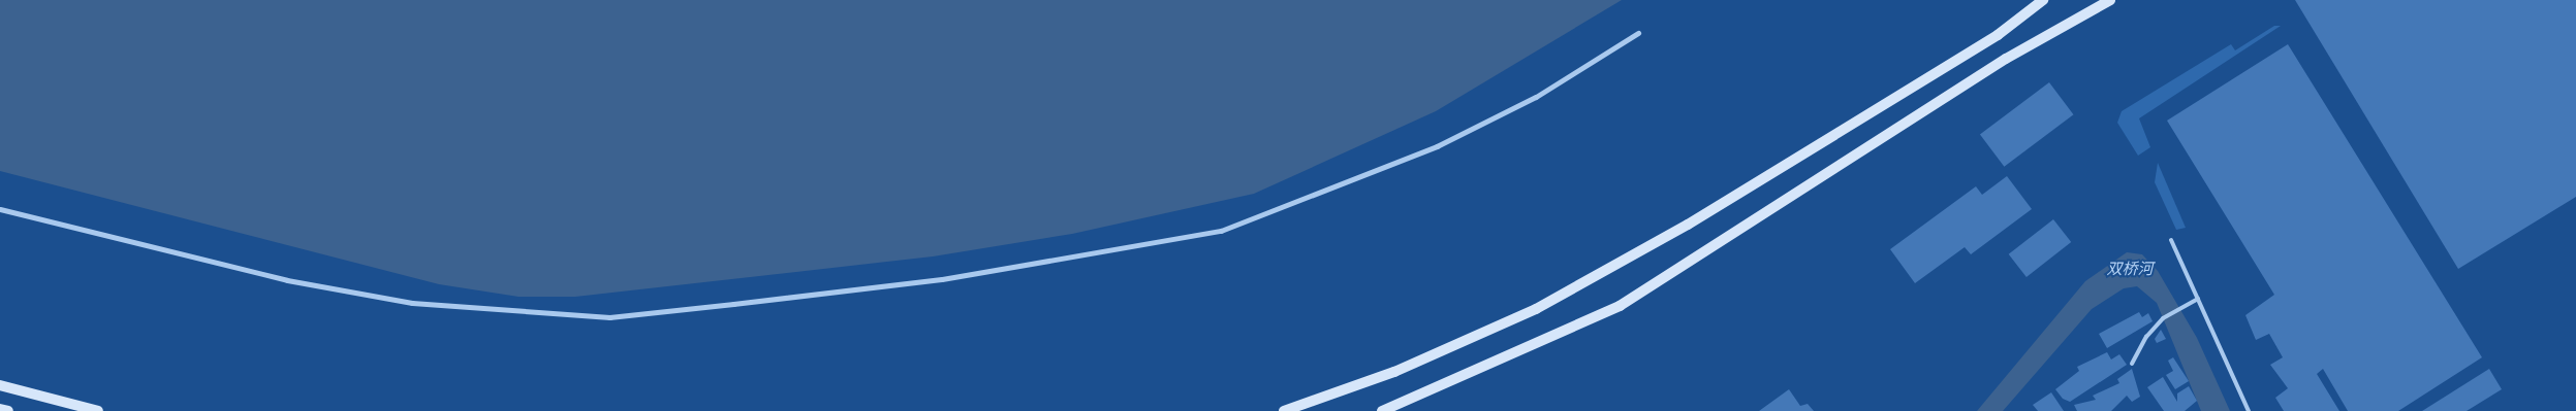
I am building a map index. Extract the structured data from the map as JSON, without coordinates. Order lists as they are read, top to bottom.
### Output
{
  "water": ["双桥河"]
}
